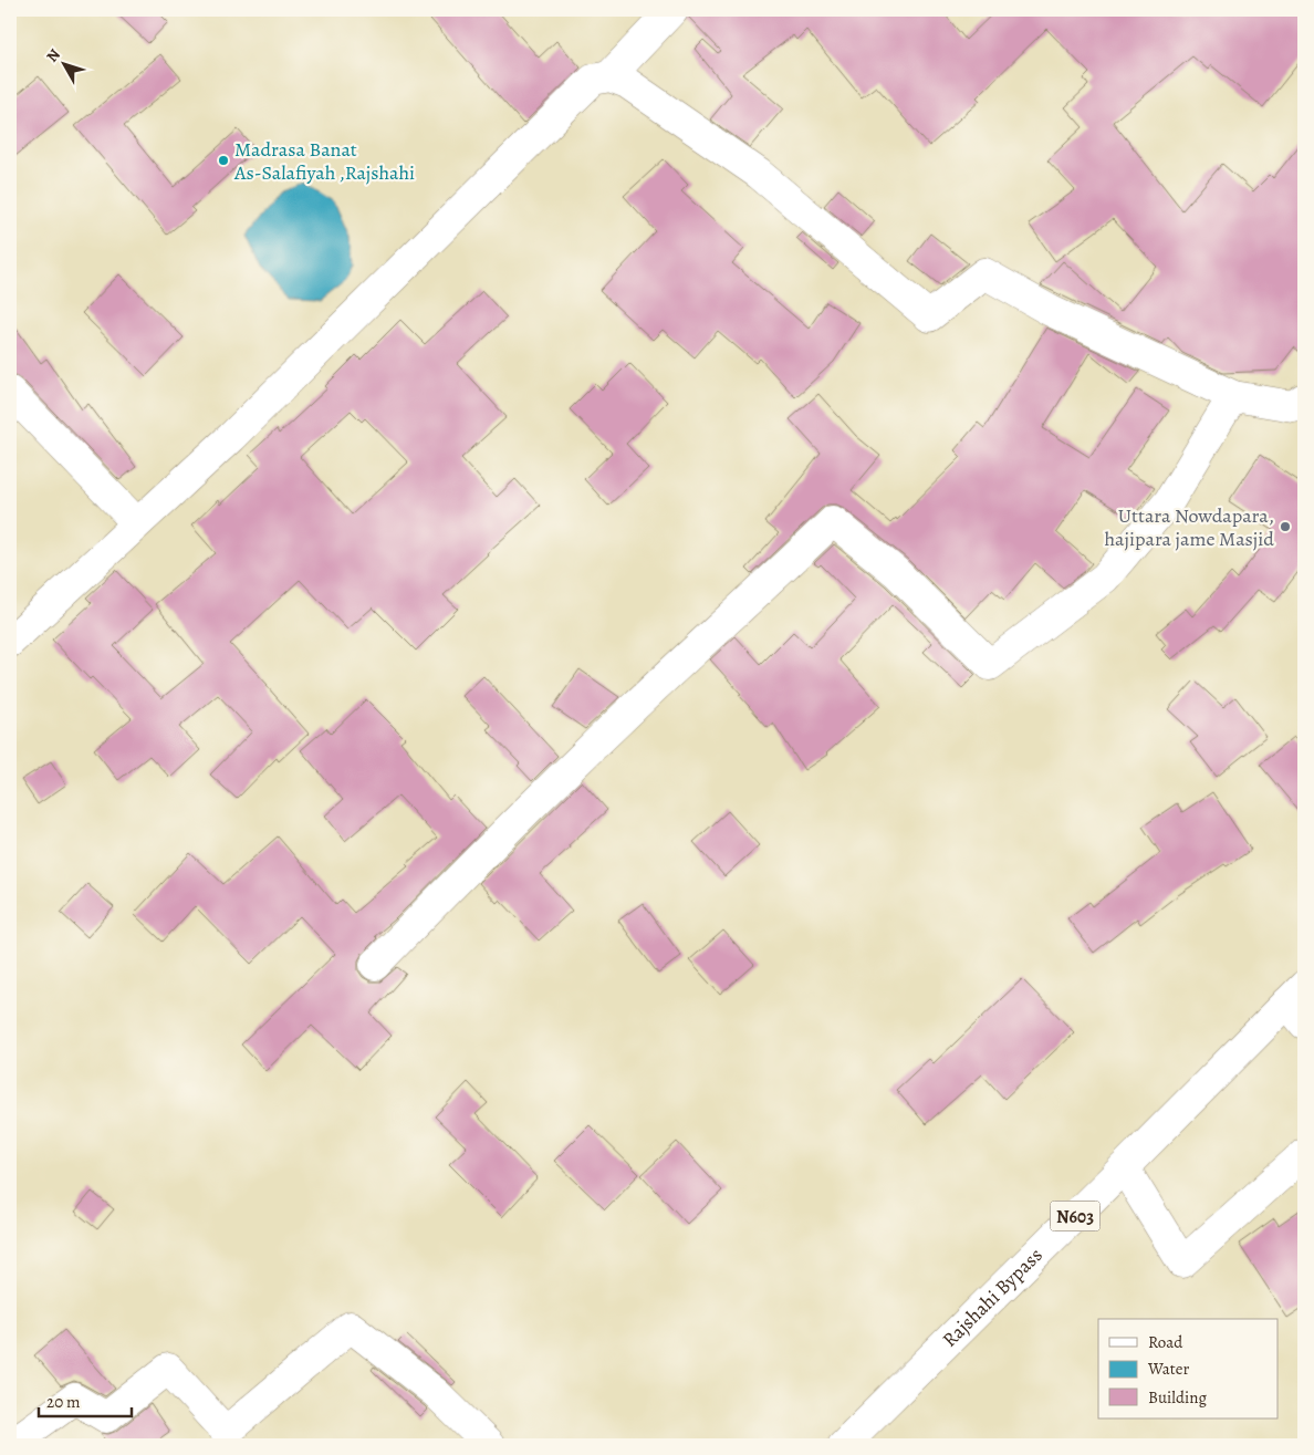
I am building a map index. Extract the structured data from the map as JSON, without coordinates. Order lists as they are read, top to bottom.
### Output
{
  "streets": {
    "main road": ["N603", "Rajshahi Bypass"]
  },
  "places": ["Madrasa Banat As-Salafiyah ,Rajshahi", "Uttara Nowdapara, hajipara jame Masjid"],
  "legend": ["Road", "Water", "Building"],
  "scale_bar": "20 m",
  "north": "top left"
}
